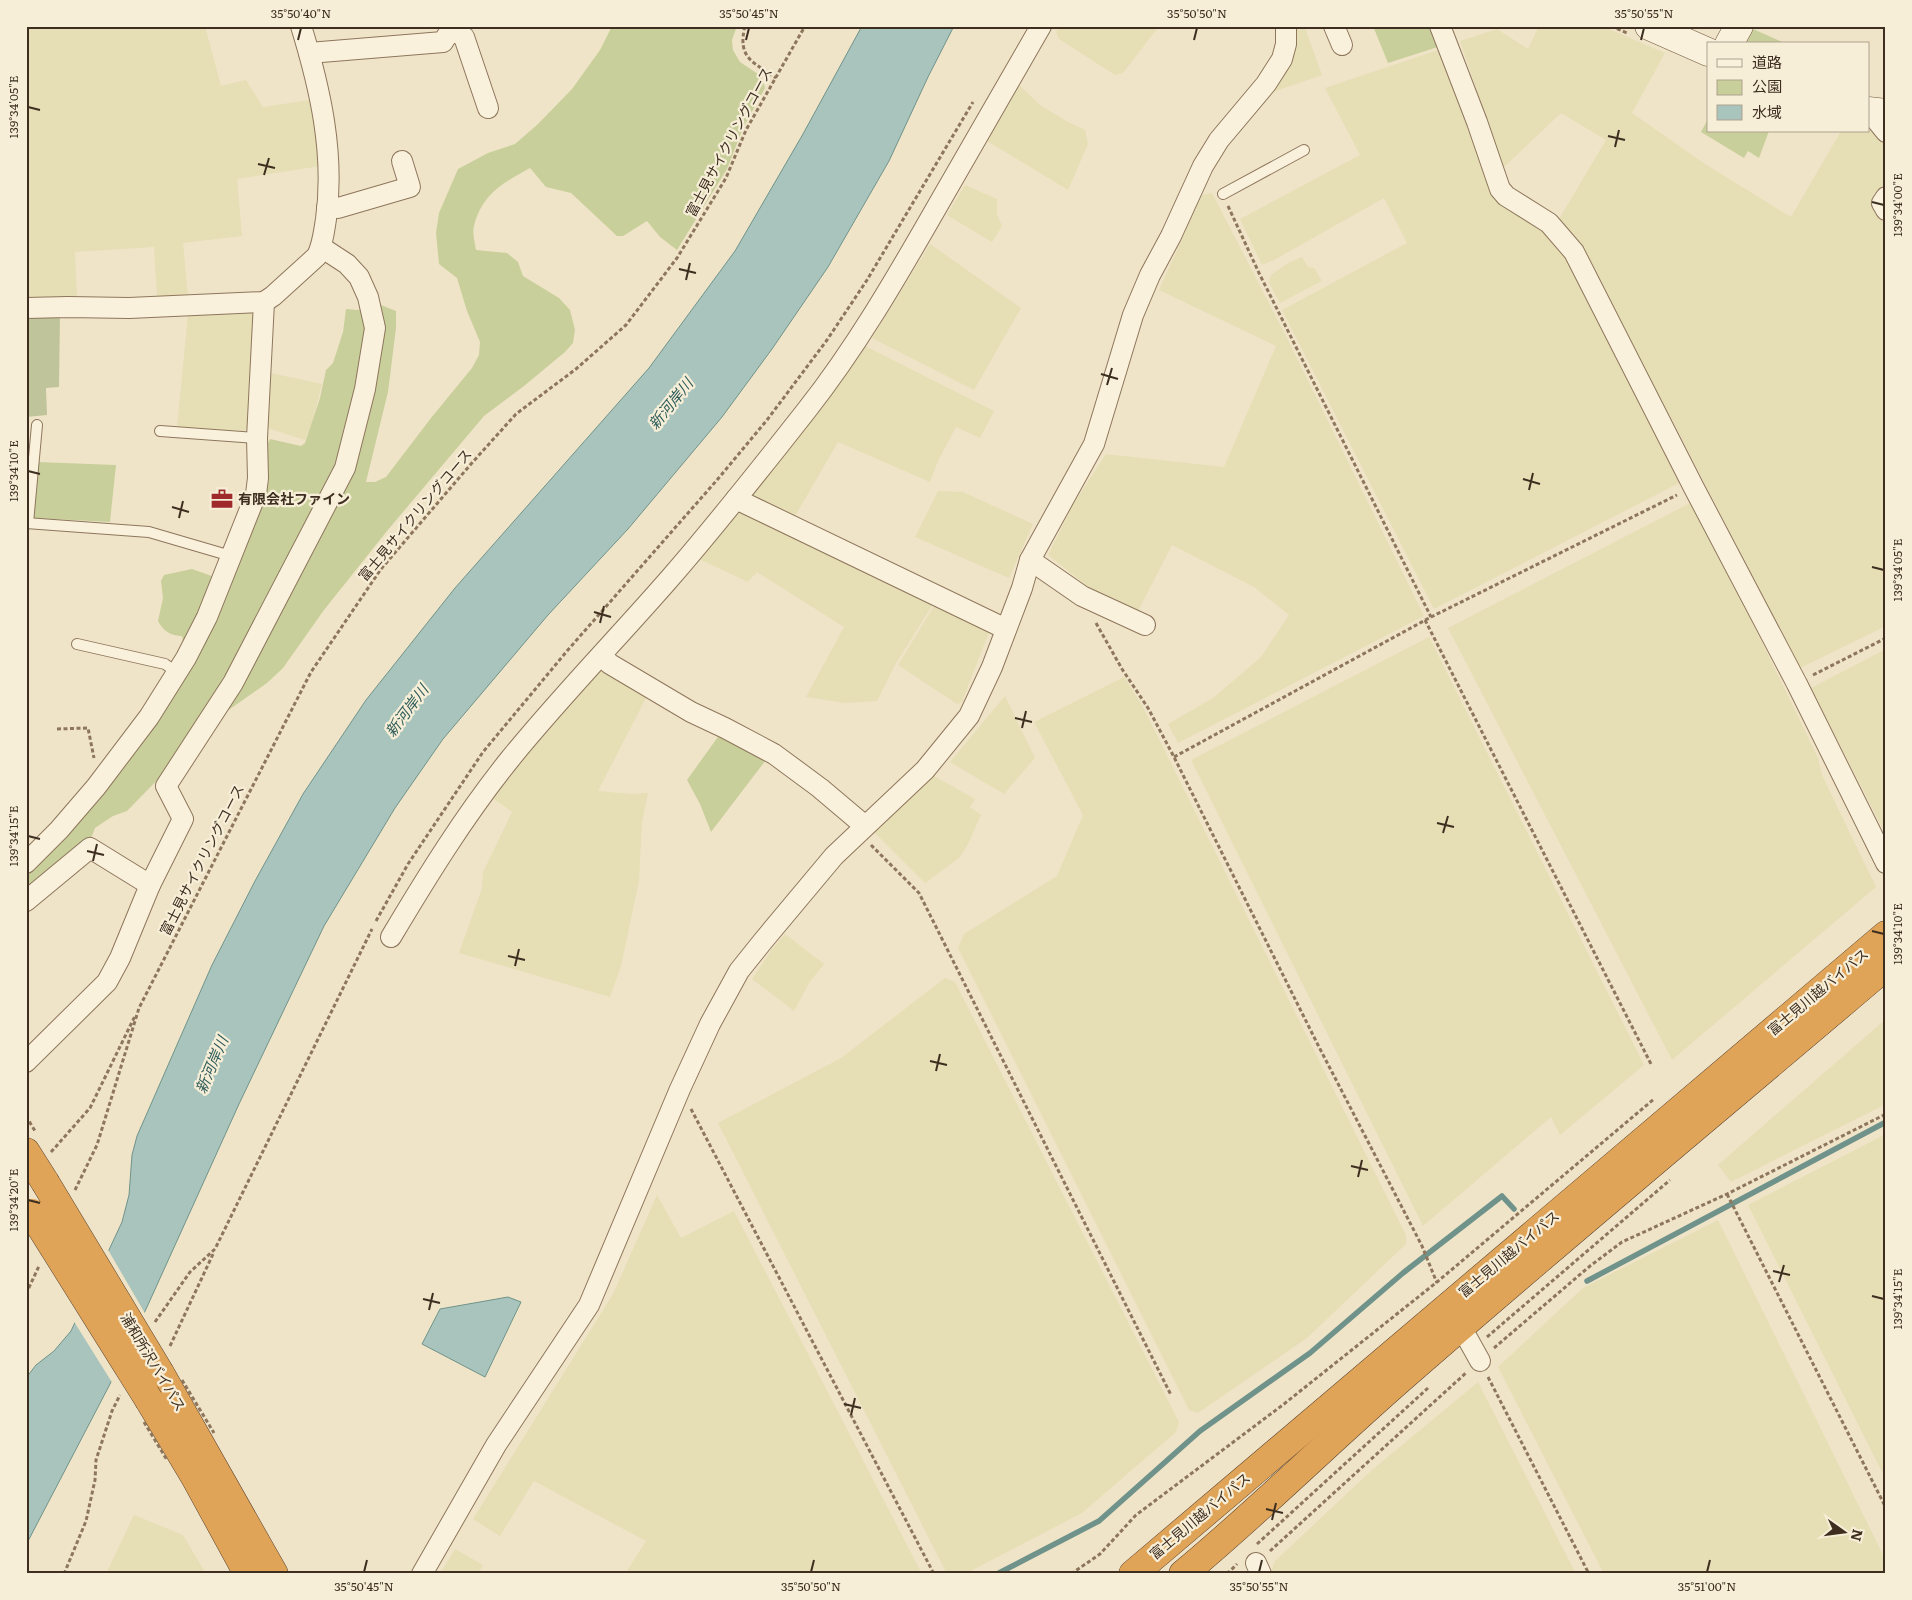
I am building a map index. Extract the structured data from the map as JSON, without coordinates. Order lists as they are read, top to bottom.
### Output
{
  "streets": {
    "highway": ["富士見川越バイパス", "浦和所沢バイパス"],
    "path": ["富士見サイクリングコース"]
  },
  "water": ["新河岸川"],
  "places": {
    "office": ["有限会社ファイン"]
  },
  "legend": ["道路", "公園", "水域"],
  "north": "right",
  "coordinates": [
    "35°50'40\"N",
    "35°50'45\"N",
    "35°50'50\"N",
    "35°50'55\"N",
    "139°34'05\"E",
    "139°34'00\"E",
    "139°34'10\"E",
    "139°34'15\"E",
    "139°34'20\"E",
    "35°51'00\"N"
  ]
}
